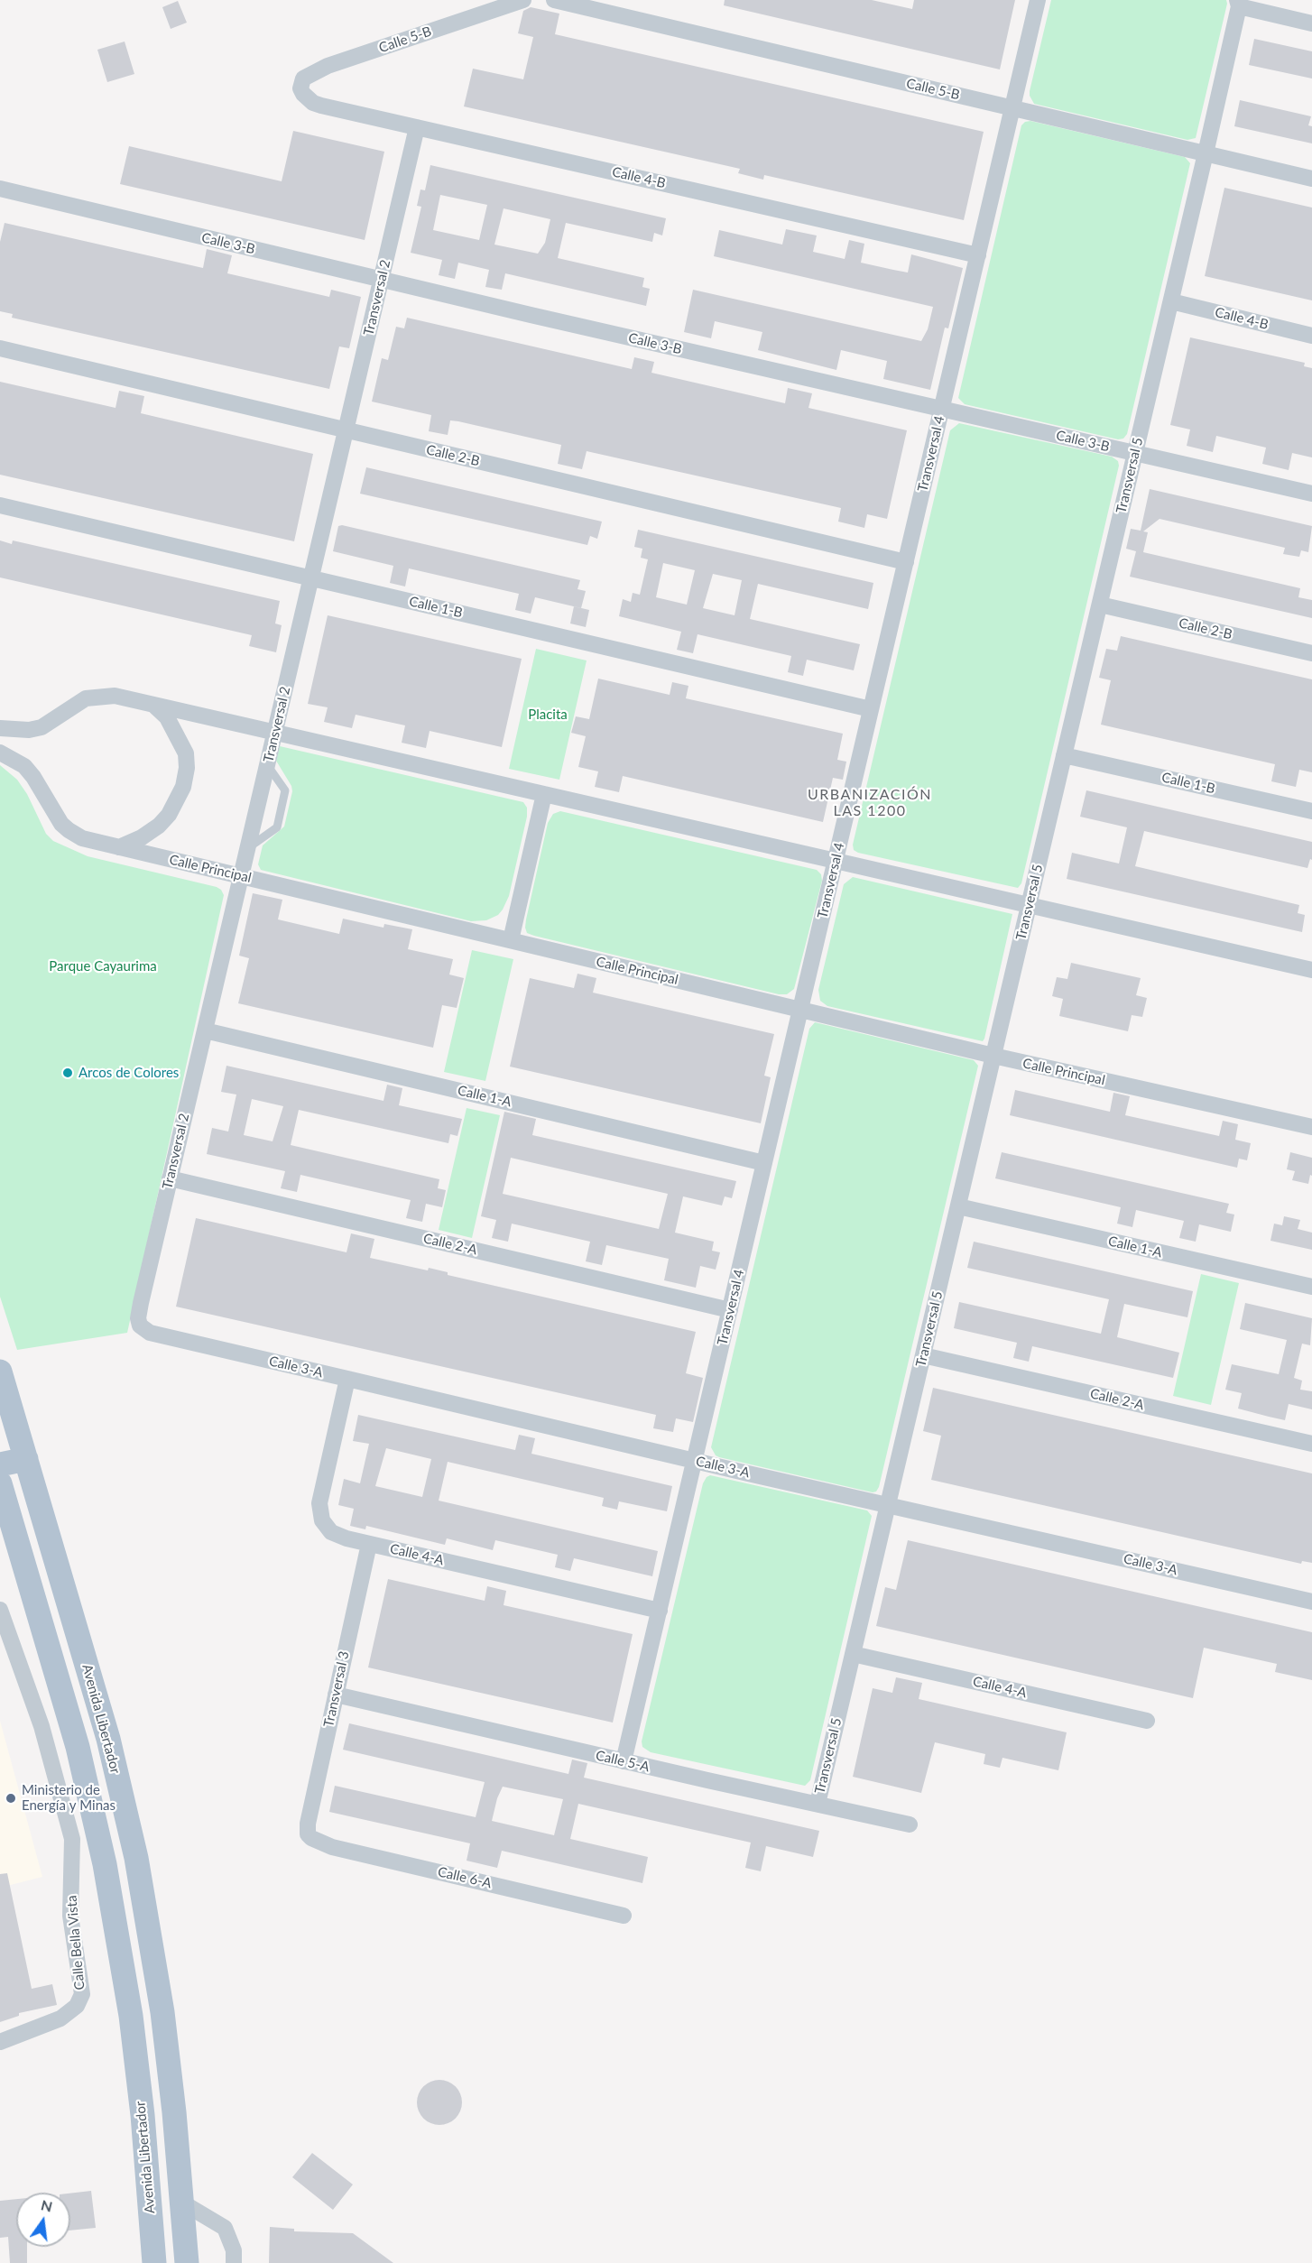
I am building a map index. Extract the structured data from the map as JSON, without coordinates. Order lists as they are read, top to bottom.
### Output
{
  "streets": {
    "main road": ["Avenida Libertador"],
    "street": [
      "Calle 5-B",
      "Calle 4-B",
      "Calle 3-B",
      "Transversal 2",
      "Transversal 4",
      "Calle 2-B",
      "Transversal 5",
      "Calle 1-B",
      "Calle Principal",
      "Calle 1-A",
      "Calle 2-A",
      "Calle 3-A",
      "Calle 4-A",
      "Transversal 3",
      "Calle 5-A",
      "Calle 6-A",
      "Calle Bella Vista"
    ]
  },
  "crossings": [
    ["Calle 5-B", "Calle 4-B"],
    ["Calle 5-B", "Transversal 4"],
    ["Calle 5-B", "Transversal 5"],
    ["Calle 4-B", "Transversal 2"],
    ["Calle 4-B", "Transversal 4"],
    ["Calle 4-B", "Transversal 5"],
    ["Calle 3-B", "Transversal 2"],
    ["Calle 3-B", "Transversal 4"],
    ["Calle 3-B", "Transversal 5"],
    ["Transversal 2", "Calle 2-B"],
    ["Transversal 2", "Calle 1-B"],
    ["Transversal 2", "Calle Principal"],
    ["Transversal 2", "Calle 1-A"],
    ["Transversal 2", "Calle 2-A"],
    ["Transversal 2", "Calle 3-A"],
    ["Transversal 4", "Calle 2-B"],
    ["Transversal 4", "Calle 1-B"],
    ["Transversal 4", "Calle Principal"],
    ["Transversal 4", "Calle 1-A"],
    ["Transversal 4", "Calle 2-A"],
    ["Transversal 4", "Calle 3-A"],
    ["Transversal 4", "Calle 4-A"],
    ["Transversal 4", "Calle 5-A"],
    ["Calle 2-B", "Transversal 5"],
    ["Transversal 5", "Calle 1-B"],
    ["Transversal 5", "Calle Principal"],
    ["Transversal 5", "Calle 1-A"],
    ["Transversal 5", "Calle 2-A"],
    ["Transversal 5", "Calle 3-A"],
    ["Transversal 5", "Calle 4-A"],
    ["Transversal 5", "Calle 5-A"],
    ["Calle 3-A", "Calle 4-A"],
    ["Calle 4-A", "Transversal 3"],
    ["Transversal 3", "Calle 5-A"],
    ["Transversal 3", "Calle 6-A"]
  ],
  "districts": ["URBANIZACIÓN LAS 1200"],
  "parks": ["Placita", "Parque Cayaurima"],
  "places": ["Arcos de Colores", "Ministerio de Energía y Minas"],
  "north": "top"
}
